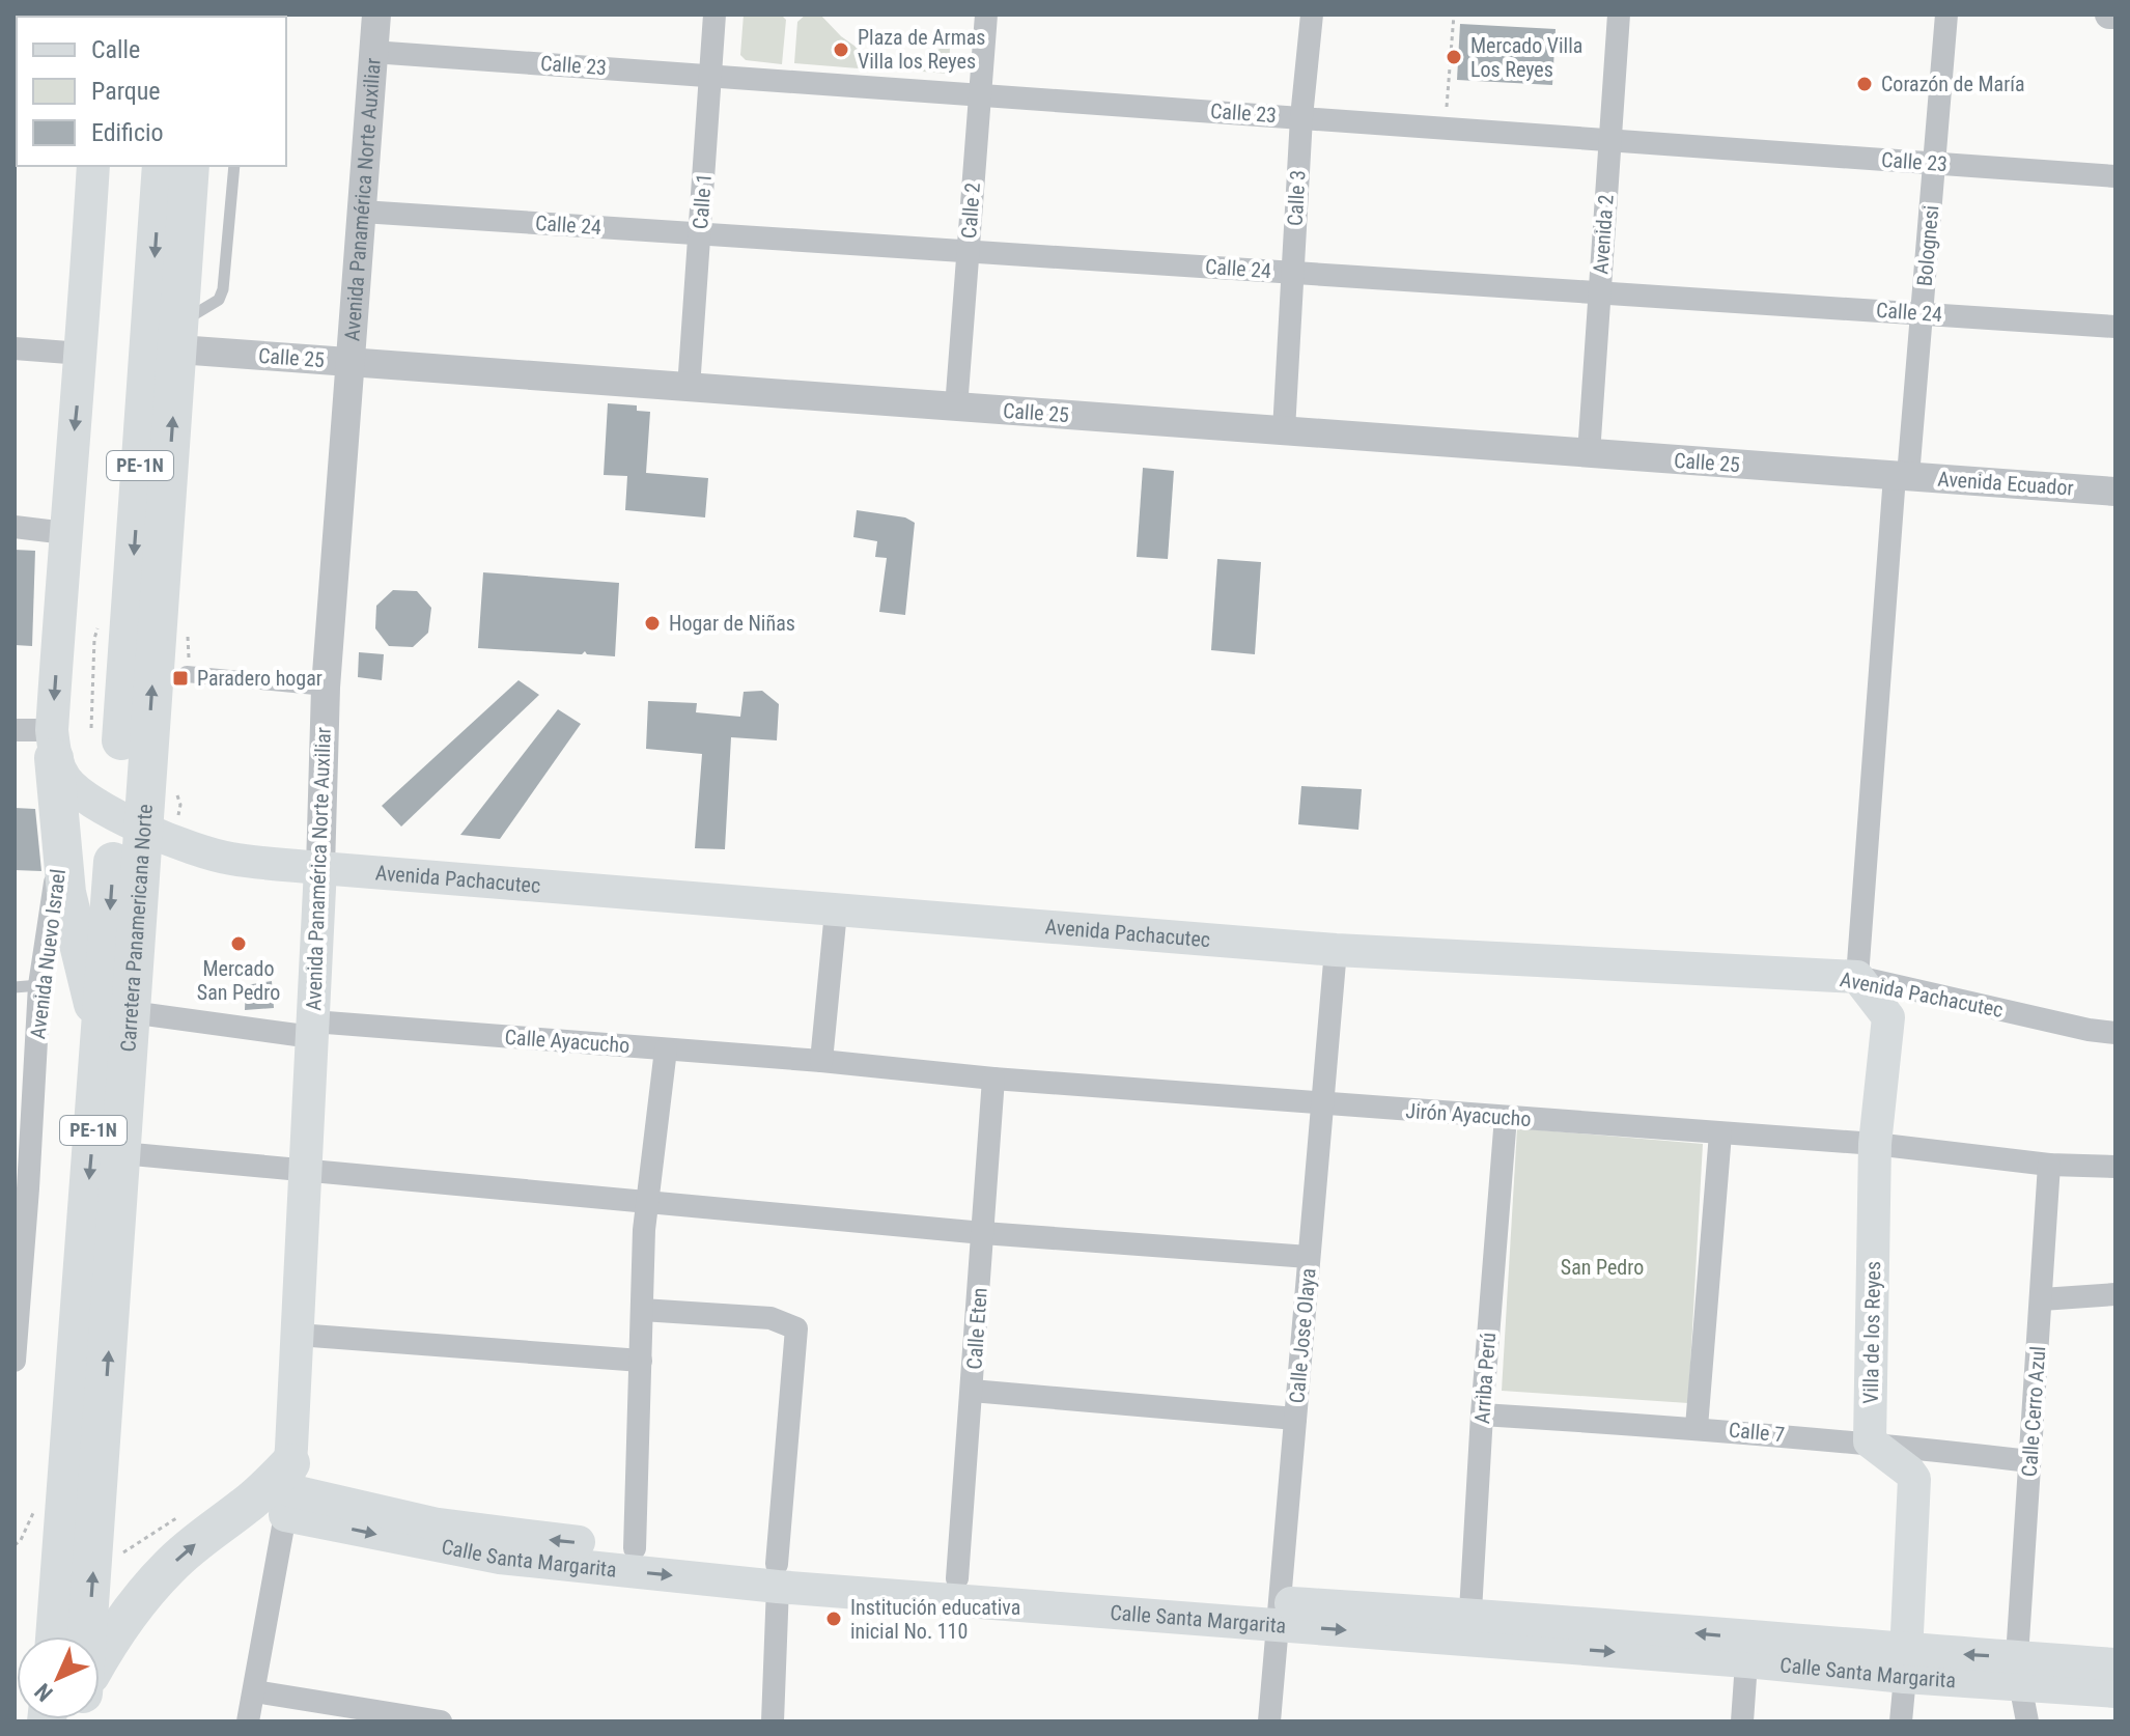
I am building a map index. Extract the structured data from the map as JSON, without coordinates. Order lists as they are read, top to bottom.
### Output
{
  "streets": {
    "highway": ["PE-1N", "Carretera Panamericana Norte"],
    "main road": [
      "Avenida Panamérica Norte Auxiliar",
      "Avenida Pachacutec",
      "Villa de los Reyes",
      "Calle Santa Margarita"
    ],
    "street": [
      "Calle 23",
      "Calle 3",
      "Calle 1",
      "Calle 2",
      "Calle 24",
      "Avenida 2",
      "Bolognesi",
      "Calle 25",
      "Avenida Ecuador",
      "Avenida Nuevo Israel",
      "Calle Ayacucho",
      "Jirón Ayacucho",
      "Calle Eten",
      "Calle Jose Olaya",
      "Arriba Perú",
      "Calle Cerro Azul",
      "Calle 7"
    ]
  },
  "crossings": [
    ["Calle 23", "Calle 3"],
    ["Calle 23", "Avenida Panamérica Norte Auxiliar"],
    ["Calle 23", "Calle 1"],
    ["Calle 23", "Calle 2"],
    ["Calle 23", "Avenida 2"],
    ["Calle 23", "Bolognesi"],
    ["Calle 3", "Calle 24"],
    ["Calle 3", "Calle 25"],
    ["Avenida Panamérica Norte Auxiliar", "Calle 24"],
    ["Avenida Panamérica Norte Auxiliar", "Calle 25"],
    ["Avenida Panamérica Norte Auxiliar", "Avenida Pachacutec"],
    ["Avenida Panamérica Norte Auxiliar", "Calle Ayacucho"],
    ["Avenida Panamérica Norte Auxiliar", "Calle Santa Margarita"],
    ["Calle 1", "Calle 24"],
    ["Calle 1", "Calle 25"],
    ["Calle 2", "Calle 24"],
    ["Calle 2", "Calle 25"],
    ["Calle 24", "Avenida 2"],
    ["Calle 24", "Bolognesi"],
    ["Avenida 2", "Calle 25"],
    ["Bolognesi", "Calle 25"],
    ["Bolognesi", "Avenida Ecuador"],
    ["Bolognesi", "Avenida Pachacutec"],
    ["Bolognesi", "Villa de los Reyes"],
    ["Calle 25", "Avenida Ecuador"],
    ["Calle 25", "Carretera Panamericana Norte"],
    ["Avenida Pachacutec", "Carretera Panamericana Norte"],
    ["Avenida Pachacutec", "Villa de los Reyes"],
    ["Avenida Pachacutec", "Calle Jose Olaya"],
    ["Carretera Panamericana Norte", "Calle Ayacucho"],
    ["Calle Ayacucho", "Jirón Ayacucho"],
    ["Jirón Ayacucho", "Calle Eten"],
    ["Jirón Ayacucho", "Villa de los Reyes"],
    ["Jirón Ayacucho", "Calle Jose Olaya"],
    ["Jirón Ayacucho", "Arriba Perú"],
    ["Jirón Ayacucho", "Calle Cerro Azul"],
    ["Calle Eten", "Calle Santa Margarita"],
    ["Villa de los Reyes", "Calle 7"],
    ["Calle Jose Olaya", "Calle Santa Margarita"],
    ["Arriba Perú", "Calle 7"],
    ["Arriba Perú", "Calle Santa Margarita"],
    ["Calle Cerro Azul", "Calle 7"],
    ["Calle Cerro Azul", "Calle Santa Margarita"]
  ],
  "parks": ["San Pedro"],
  "places": {
    "other": [
      "Plaza de Armas Villa los Reyes",
      "Mercado Villa Los Reyes",
      "Corazón de María",
      "Hogar de Niñas",
      "Mercado San Pedro",
      "Institución educativa inicial No. 110"
    ],
    "transit": ["Paradero hogar"]
  },
  "legend": ["Calle", "Parque", "Edificio"],
  "north": "bottom left"
}
